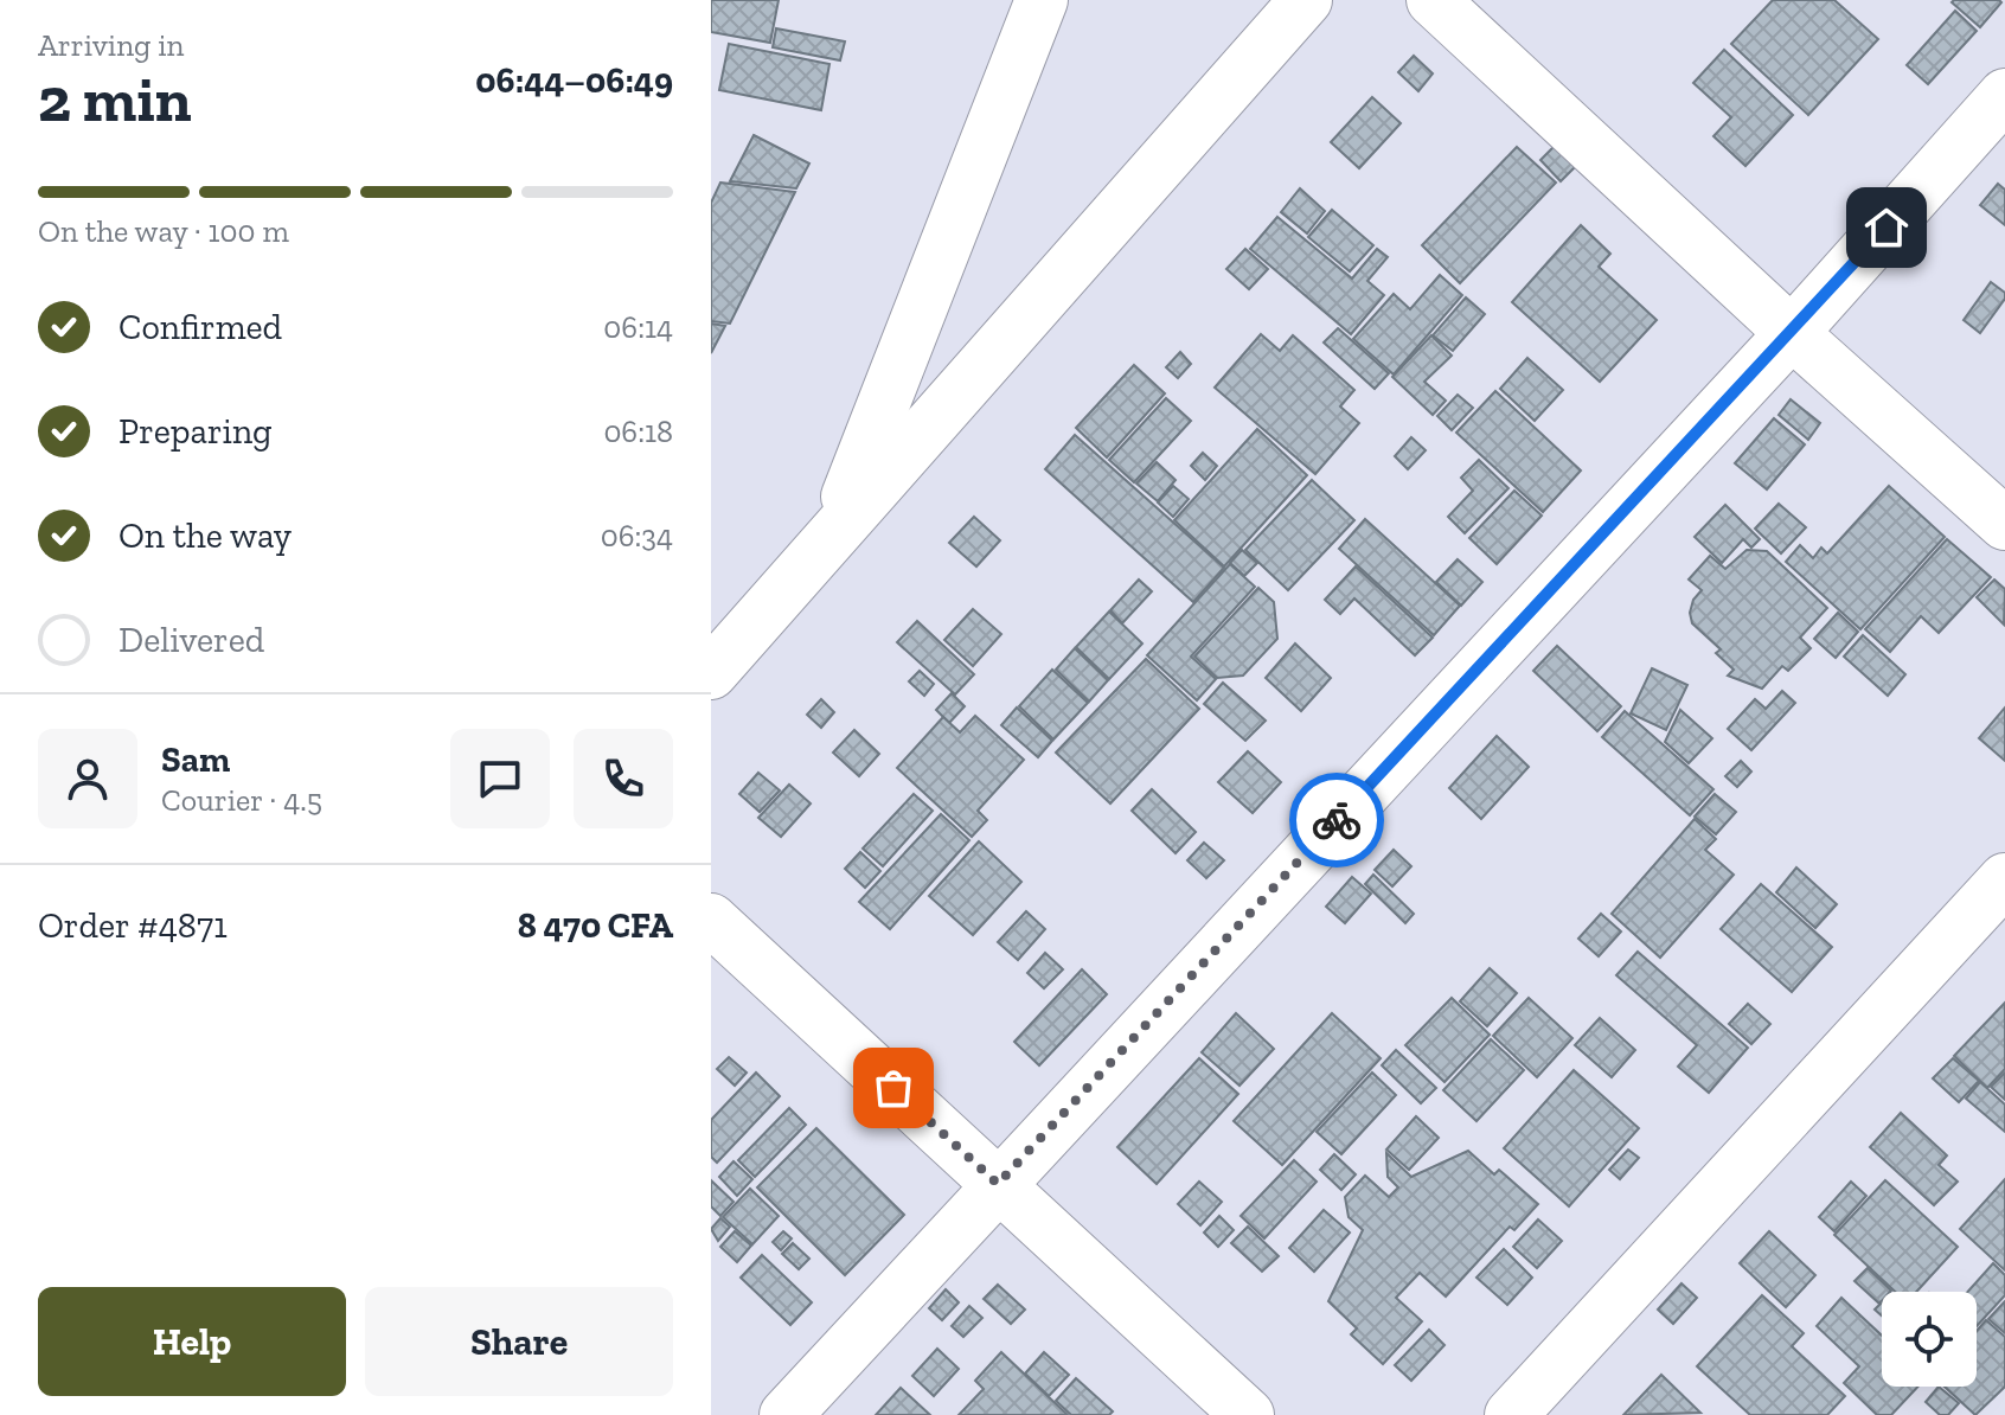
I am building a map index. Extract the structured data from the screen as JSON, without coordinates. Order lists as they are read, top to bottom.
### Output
{
  "page": {
    "heading": ["2 min", "Arriving in", "06:44–06:49"],
    "panel": [
      "Sam",
      "Courier · 4.5",
      "Order #4871",
      "8 470 CFA"
    ],
    "bar": "On the way · 100 m",
    "list": [
      ["Confirmed", "06:14"],
      ["Preparing", "06:18"],
      ["On the way", "06:34"],
      "Delivered"
    ],
    "buttons": ["Help", "Share"]
  }
}
